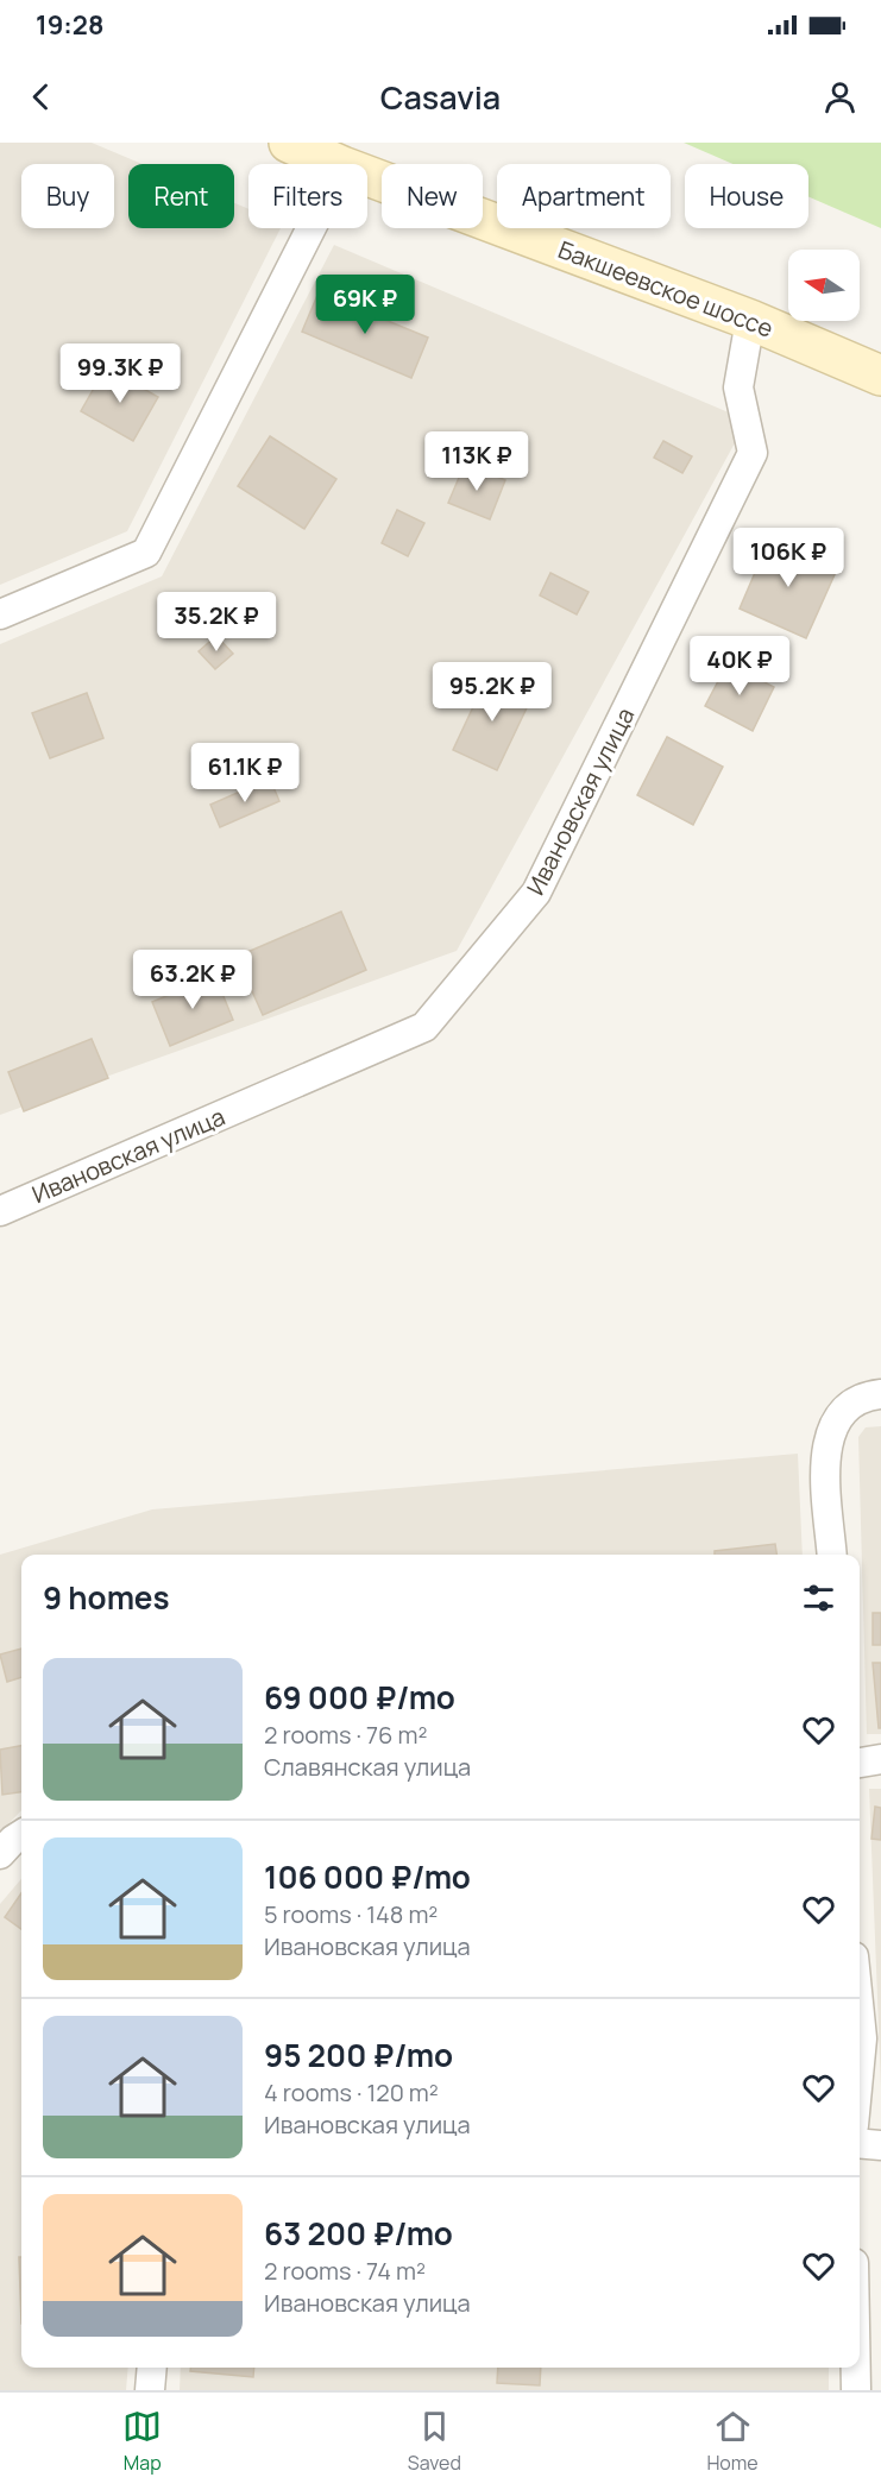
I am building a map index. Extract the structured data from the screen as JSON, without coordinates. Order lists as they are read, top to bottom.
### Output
{
  "streets": {
    "street": ["Бакшеевское шоссе", "Ивановская улица"]
  },
  "crossings": [
    ["Бакшеевское шоссе", "Ивановская улица"]
  ],
  "north": "left",
  "page": {
    "status": "19:28",
    "header": "Casavia",
    "chip": [
      "Buy",
      "Rent",
      "Filters",
      "New",
      "Apartment",
      "House"
    ],
    "price": [
      "69K ₽",
      "99.3K ₽",
      "113K ₽",
      "106K ₽",
      "35.2K ₽",
      "40K ₽",
      "95.2K ₽",
      "61.1K ₽",
      "63.2K ₽"
    ],
    "heading": "9 homes",
    "list": [
      {
        "name": "69 000 ₽/mo",
        "note": "2 rooms · 76 m² · Славянская улица"
      },
      {
        "name": "106 000 ₽/mo",
        "note": "5 rooms · 148 m² · Ивановская улица"
      },
      {
        "name": "95 200 ₽/mo",
        "note": "4 rooms · 120 m² · Ивановская улица"
      },
      {
        "name": "63 200 ₽/mo",
        "note": "2 rooms · 74 m² · Ивановская улица"
      }
    ],
    "tabs": ["Map", "Saved", "Home"]
  }
}
